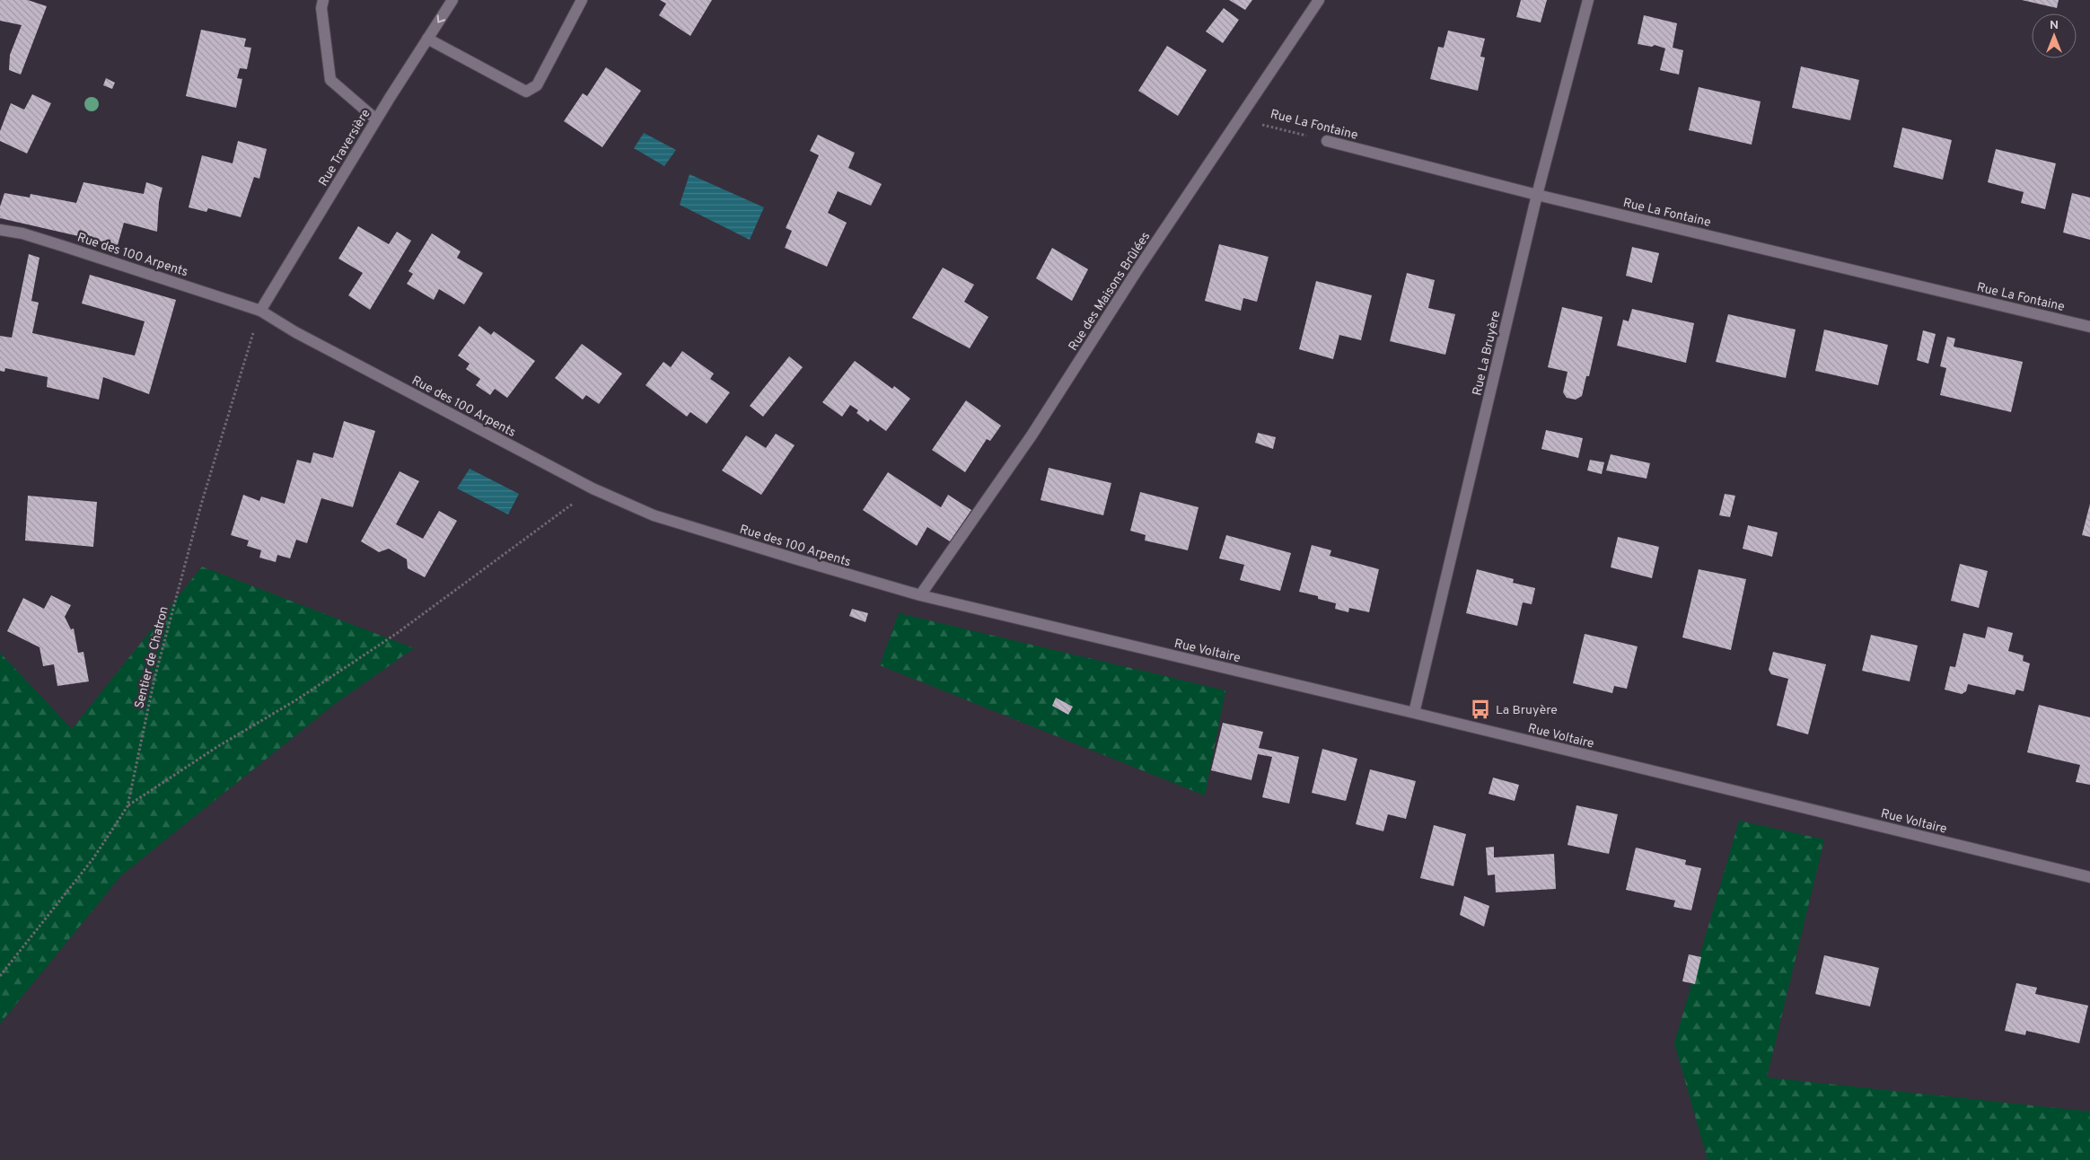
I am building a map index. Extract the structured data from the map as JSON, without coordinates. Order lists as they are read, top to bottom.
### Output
{
  "streets": {
    "street": [
      "Rue La Fontaine",
      "Rue Traversière",
      "Rue des 100 Arpents",
      "Rue des Maisons Brûlées",
      "Rue La Bruyère",
      "Rue Voltaire"
    ],
    "path": ["Sentier de Chatron"]
  },
  "crossings": [
    ["Rue La Fontaine", "Rue des Maisons Brûlées"],
    ["Rue La Fontaine", "Rue La Bruyère"],
    ["Rue Traversière", "Rue des 100 Arpents"],
    ["Rue Traversière", "Sentier de Chatron"],
    ["Rue des 100 Arpents", "Rue des Maisons Brûlées"],
    ["Rue des 100 Arpents", "Rue Voltaire"],
    ["Rue des 100 Arpents", "Sentier de Chatron"],
    ["Rue des Maisons Brûlées", "Rue Voltaire"],
    ["Rue La Bruyère", "Rue Voltaire"]
  ],
  "places": {
    "bus stop": ["La Bruyère"]
  },
  "north": "top"
}
